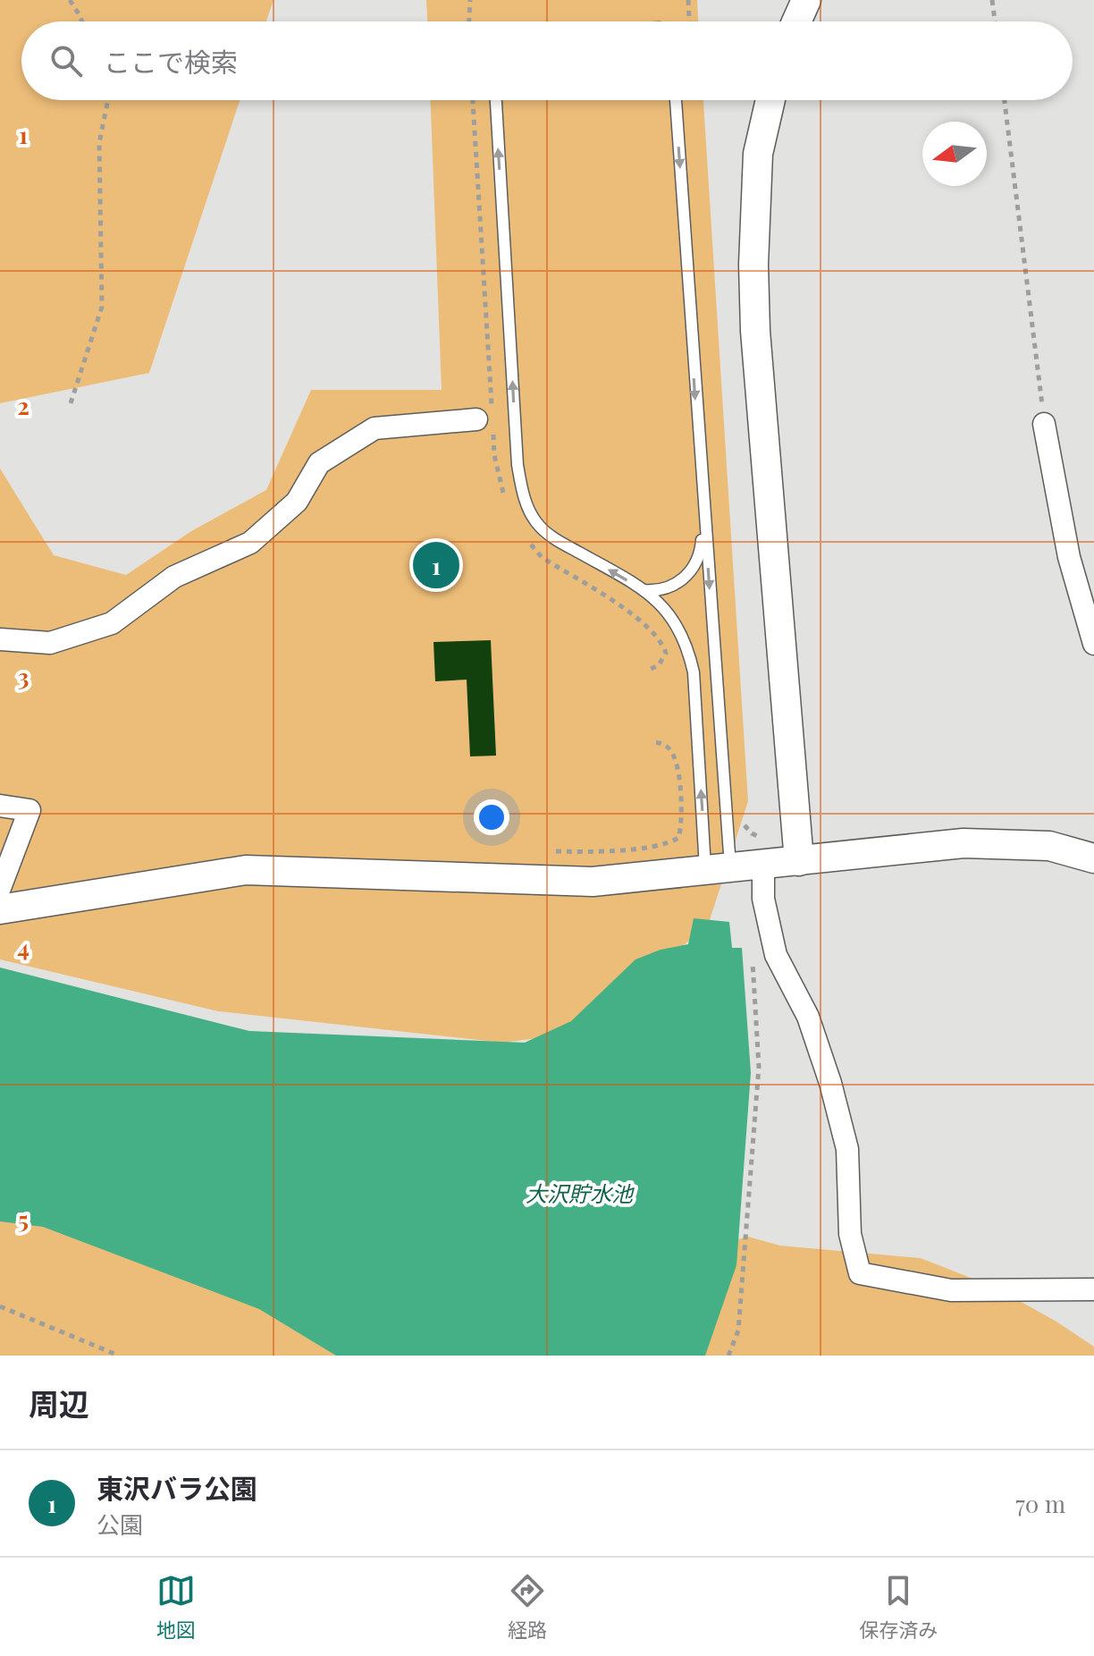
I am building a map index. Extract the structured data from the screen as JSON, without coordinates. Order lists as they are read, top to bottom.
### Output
{
  "water": ["大沢貯水池"],
  "north": "left",
  "page": {
    "search": "ここで検索",
    "pins": "1",
    "heading": "周辺",
    "list": [
      {
        "mark": "1",
        "name": "東沢バラ公園",
        "note": "公園",
        "value": "70 m"
      }
    ],
    "nav": ["地図", "経路", "保存済み"]
  },
  "grid": {
    "rows": [
      "1",
      "2",
      "3",
      "4",
      "5"
    ]
  }
}
